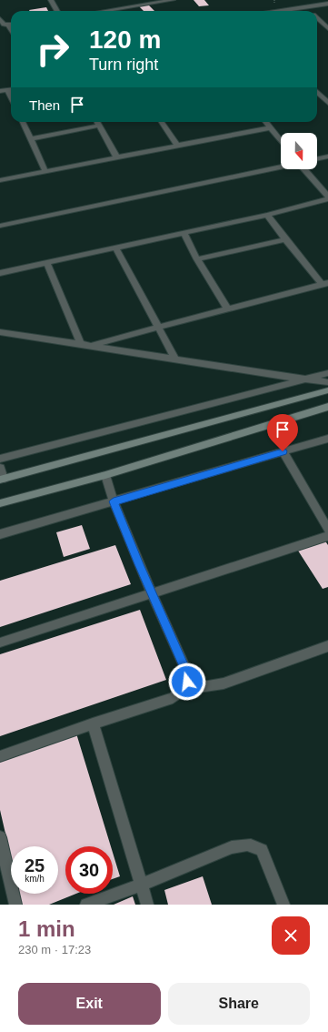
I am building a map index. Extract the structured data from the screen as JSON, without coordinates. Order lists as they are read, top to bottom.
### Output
{
  "north": "bottom",
  "page": {
    "turn": ["120 m", "Turn right"],
    "then": "Then",
    "speed": "25 km/h",
    "limit": "30",
    "heading": ["1 min", "230 m · 17:23"],
    "buttons": ["Exit", "Share"]
  }
}
